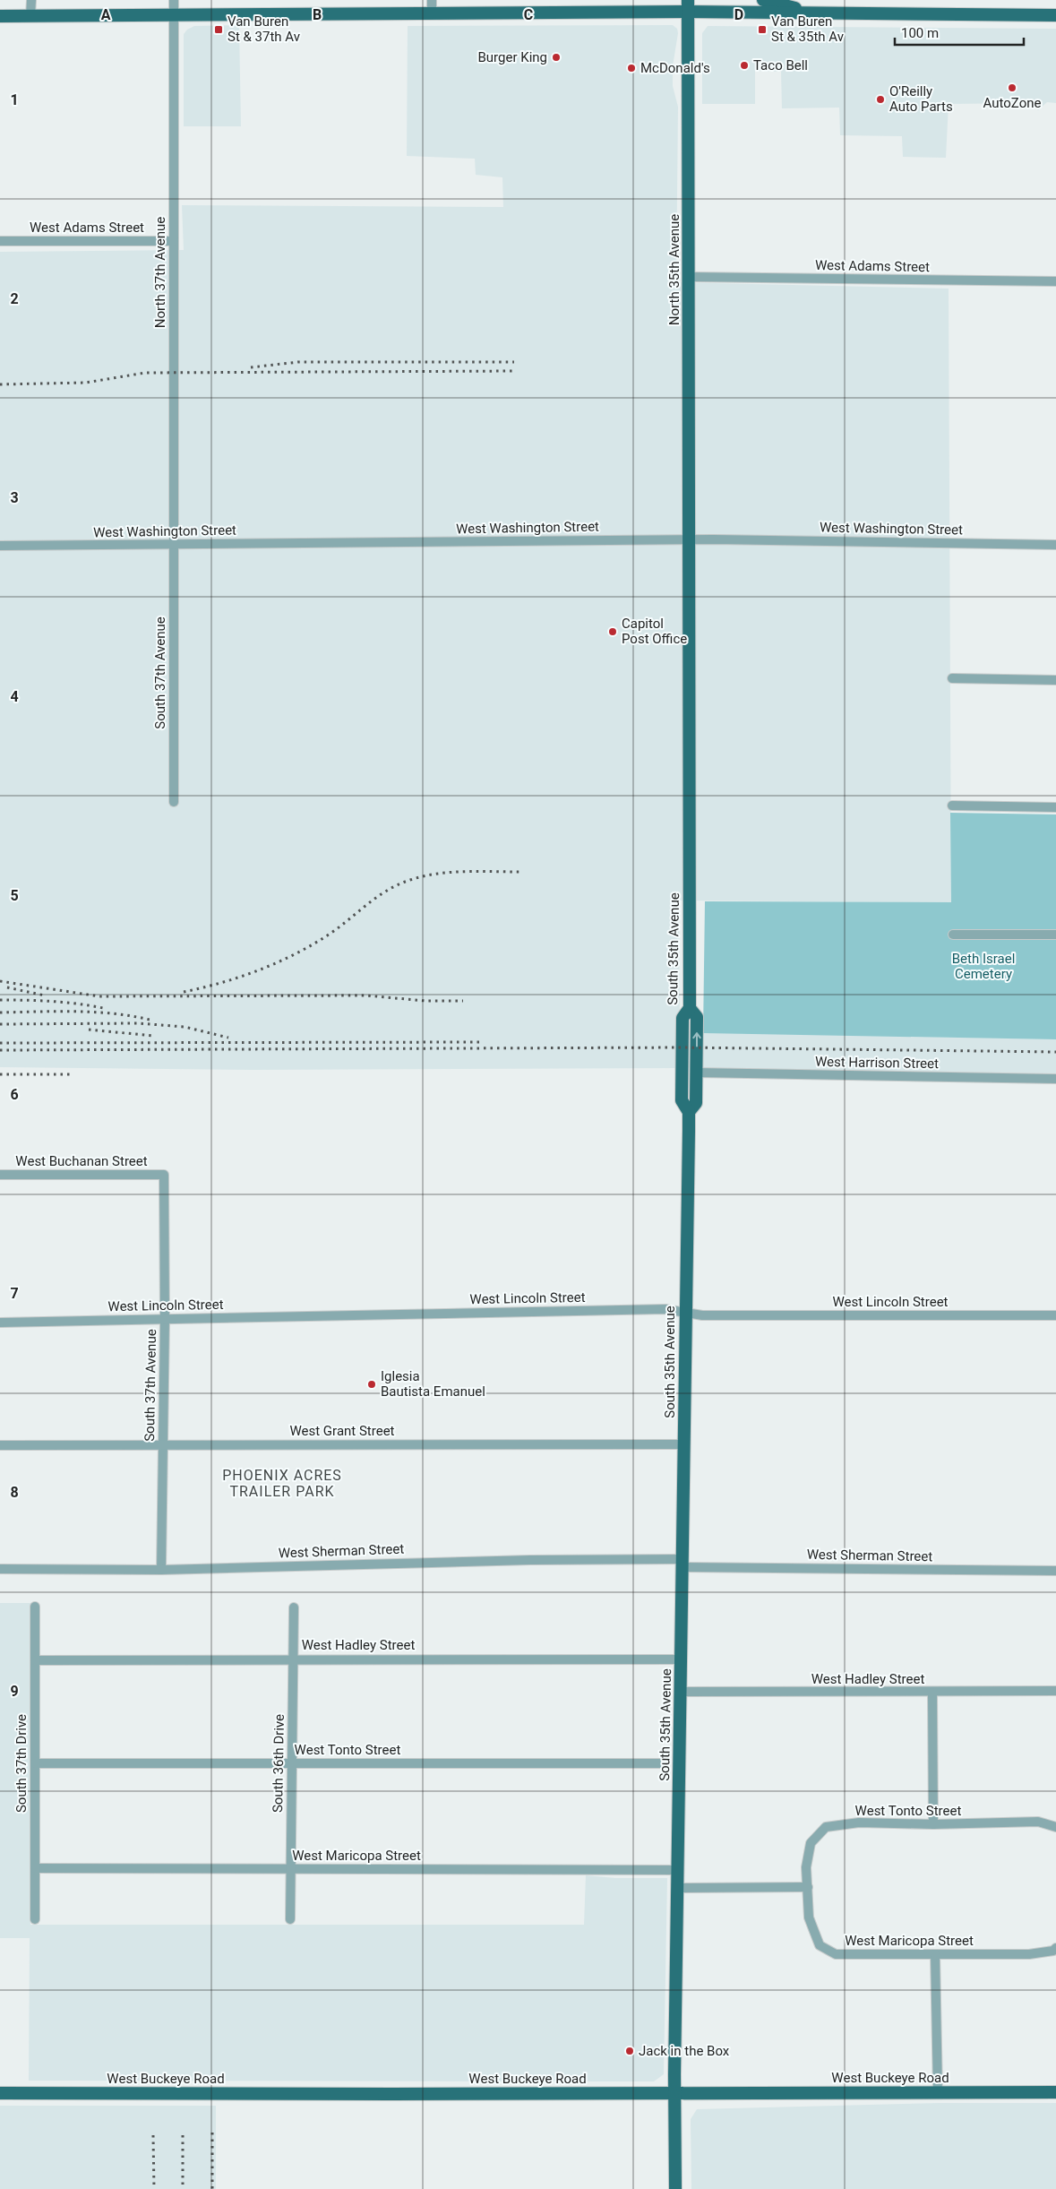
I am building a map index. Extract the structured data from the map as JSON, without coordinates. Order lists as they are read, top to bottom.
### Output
{
  "streets": {
    "main road": ["North 35th Avenue", "South 35th Avenue", "West Buckeye Road"],
    "street": [
      "West Adams Street",
      "North 37th Avenue",
      "West Washington Street",
      "South 37th Avenue",
      "West Harrison Street",
      "West Buchanan Street",
      "West Lincoln Street",
      "West Grant Street",
      "West Sherman Street",
      "West Hadley Street",
      "West Tonto Street",
      "South 37th Drive",
      "South 36th Drive",
      "West Maricopa Street"
    ]
  },
  "crossings": [
    ["West Adams Street", "North 35th Avenue"],
    ["West Adams Street", "North 37th Avenue"],
    ["North 35th Avenue", "West Washington Street"],
    ["North 35th Avenue", "South 35th Avenue"],
    ["North 37th Avenue", "West Washington Street"],
    ["North 37th Avenue", "South 37th Avenue"],
    ["West Washington Street", "South 37th Avenue"],
    ["West Washington Street", "South 35th Avenue"],
    ["South 37th Avenue", "West Buchanan Street"],
    ["South 37th Avenue", "West Lincoln Street"],
    ["South 37th Avenue", "West Grant Street"],
    ["South 37th Avenue", "West Sherman Street"],
    ["South 35th Avenue", "West Lincoln Street"],
    ["South 35th Avenue", "West Grant Street"],
    ["South 35th Avenue", "West Sherman Street"],
    ["South 35th Avenue", "West Hadley Street"],
    ["South 35th Avenue", "West Maricopa Street"],
    ["South 35th Avenue", "West Buckeye Road"],
    ["West Hadley Street", "South 37th Drive"],
    ["West Hadley Street", "South 36th Drive"],
    ["West Tonto Street", "South 37th Drive"],
    ["West Tonto Street", "South 36th Drive"],
    ["West Tonto Street", "West Maricopa Street"],
    ["South 37th Drive", "West Maricopa Street"],
    ["South 36th Drive", "West Maricopa Street"]
  ],
  "districts": ["PHOENIX ACRES TRAILER PARK"],
  "parks": ["Beth Israel Cemetery"],
  "places": {
    "transit": ["Van Buren St & 37th Av", "Van Buren St & 35th Av"],
    "other": [
      "Burger King",
      "Taco Bell",
      "McDonald's",
      "AutoZone",
      "O'Reilly Auto Parts",
      "Capitol Post Office",
      "Iglesia Bautista Emanuel",
      "Jack in the Box"
    ]
  },
  "scale_bar": "100 m",
  "grid": {
    "columns": [
      "A",
      "B",
      "C",
      "D"
    ],
    "rows": [
      "1",
      "2",
      "3",
      "4",
      "5",
      "6",
      "7",
      "8",
      "9"
    ]
  }
}
